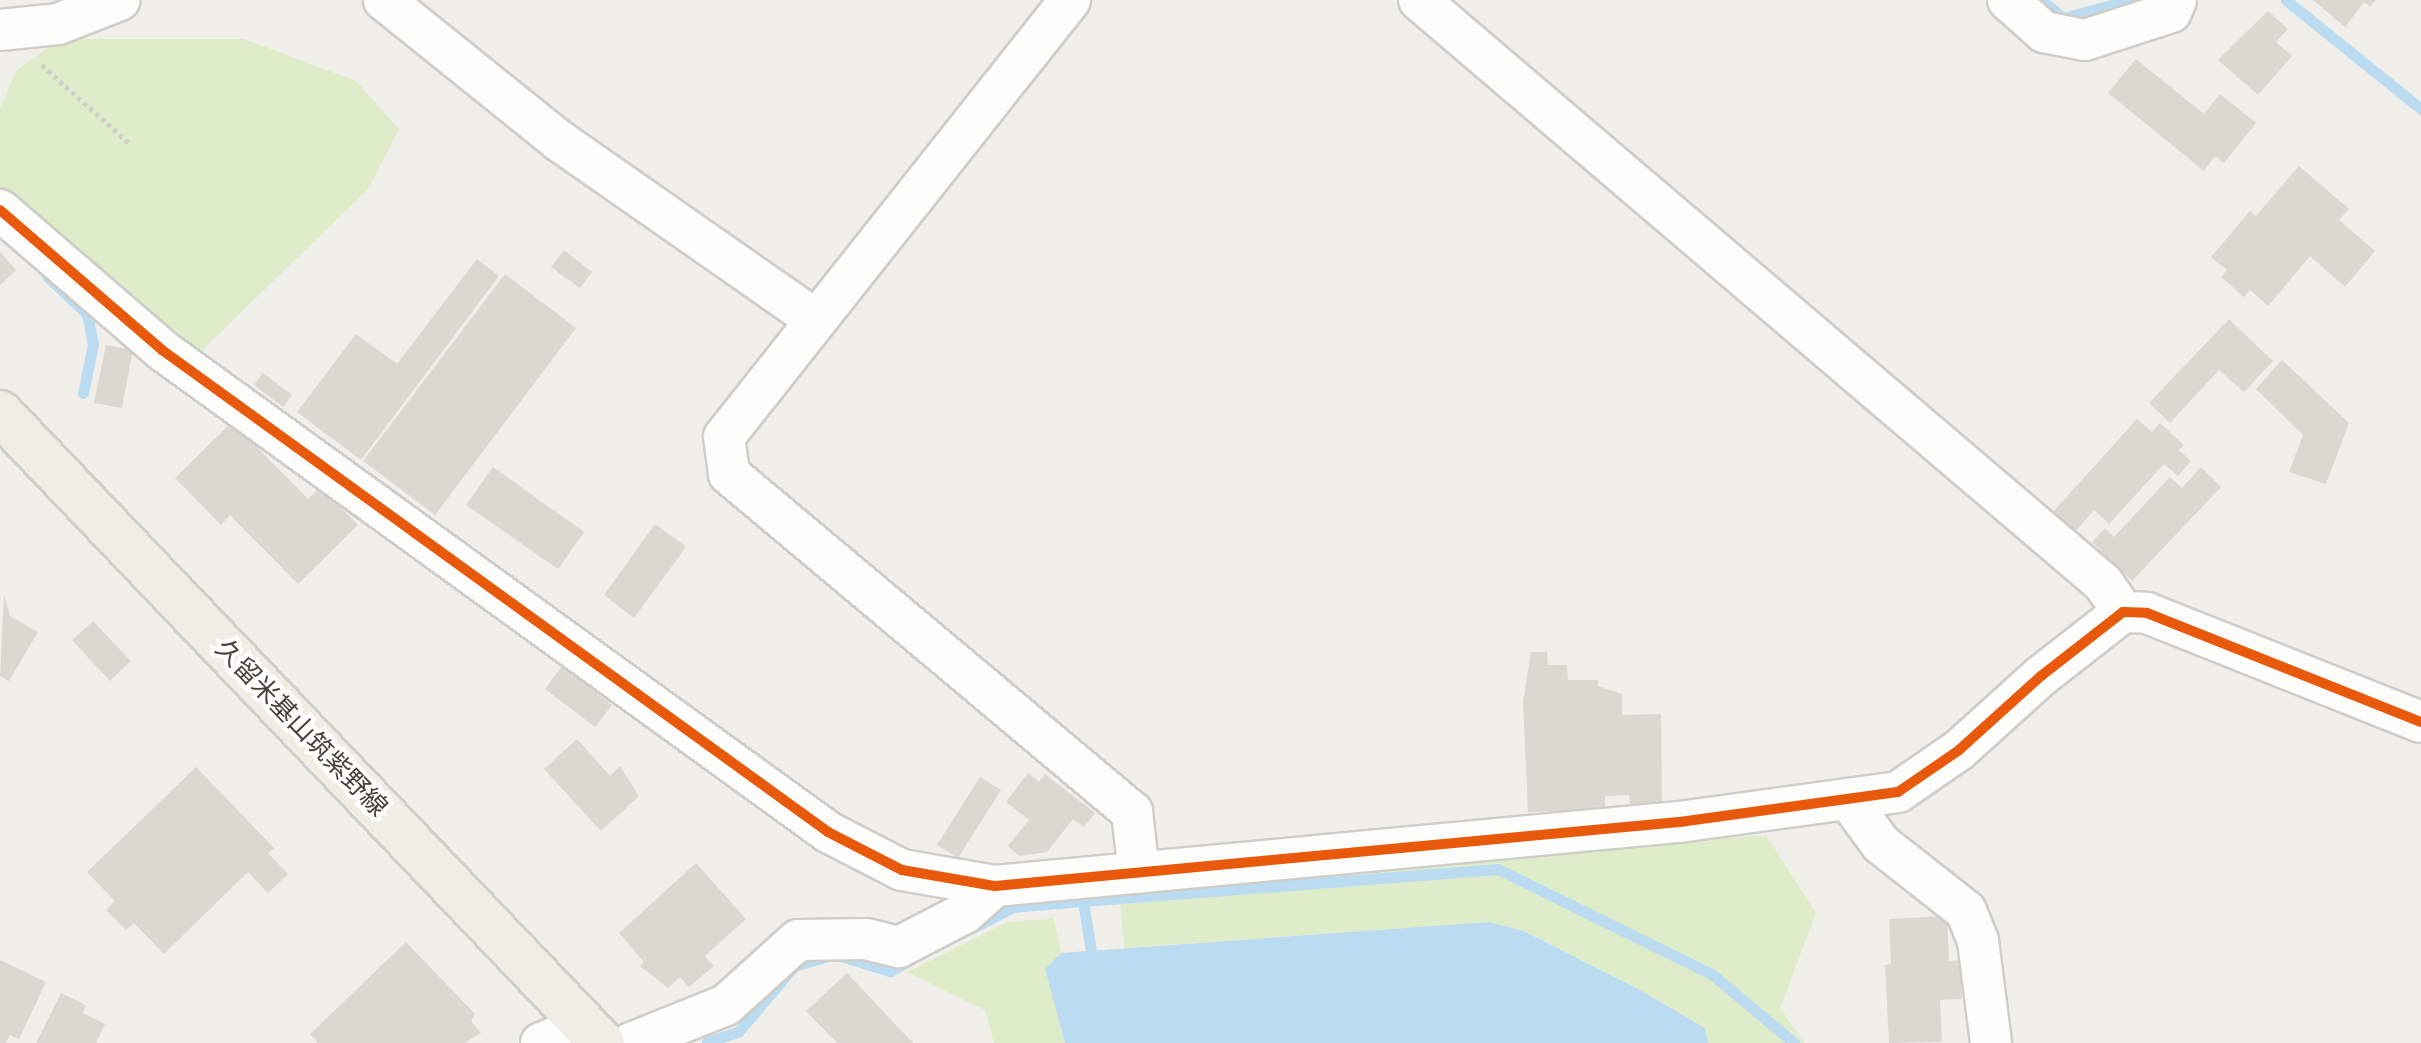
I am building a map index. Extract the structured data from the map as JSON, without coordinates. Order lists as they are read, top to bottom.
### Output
{
  "streets": {
    "main road": ["久留米基山筑紫野線"]
  }
}
